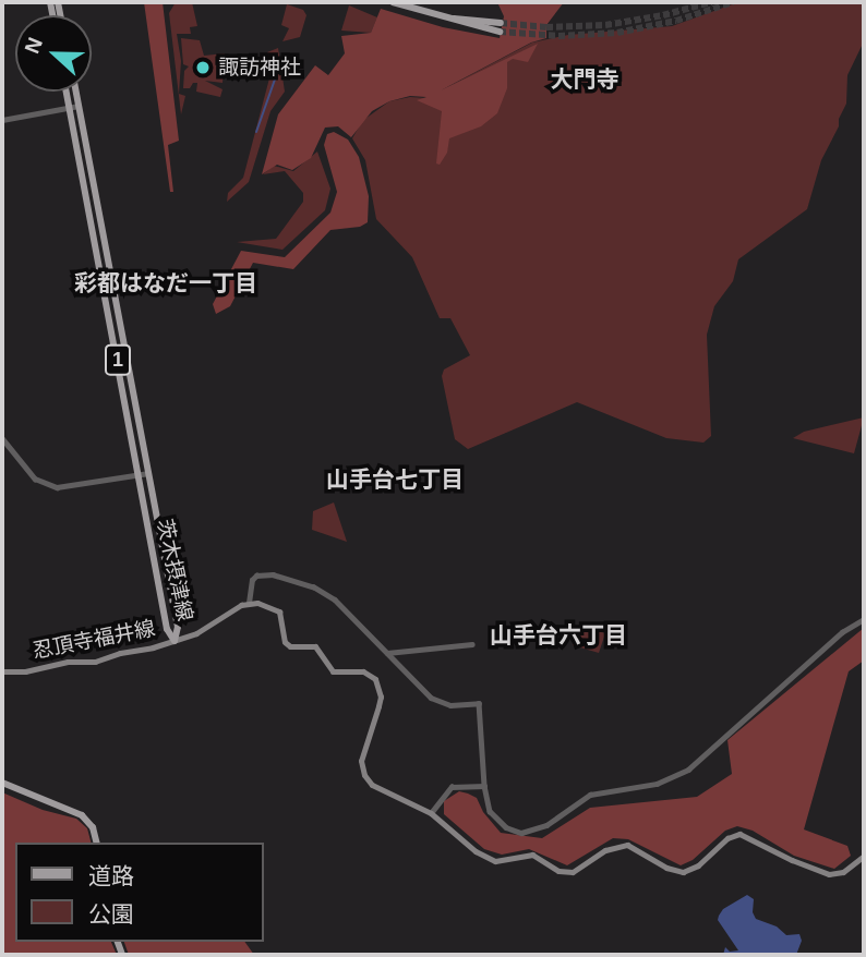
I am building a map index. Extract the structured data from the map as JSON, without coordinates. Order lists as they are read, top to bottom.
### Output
{
  "streets": {
    "main road": ["1", "茨木摂津線", "忍頂寺福井線"]
  },
  "crossings": [
    ["茨木摂津線", "忍頂寺福井線"]
  ],
  "districts": [
    "大門寺",
    "彩都はなだ一丁目",
    "山手台七丁目",
    "山手台六丁目"
  ],
  "places": ["諏訪神社"],
  "legend": ["道路", "公園"],
  "north": "left"
}
